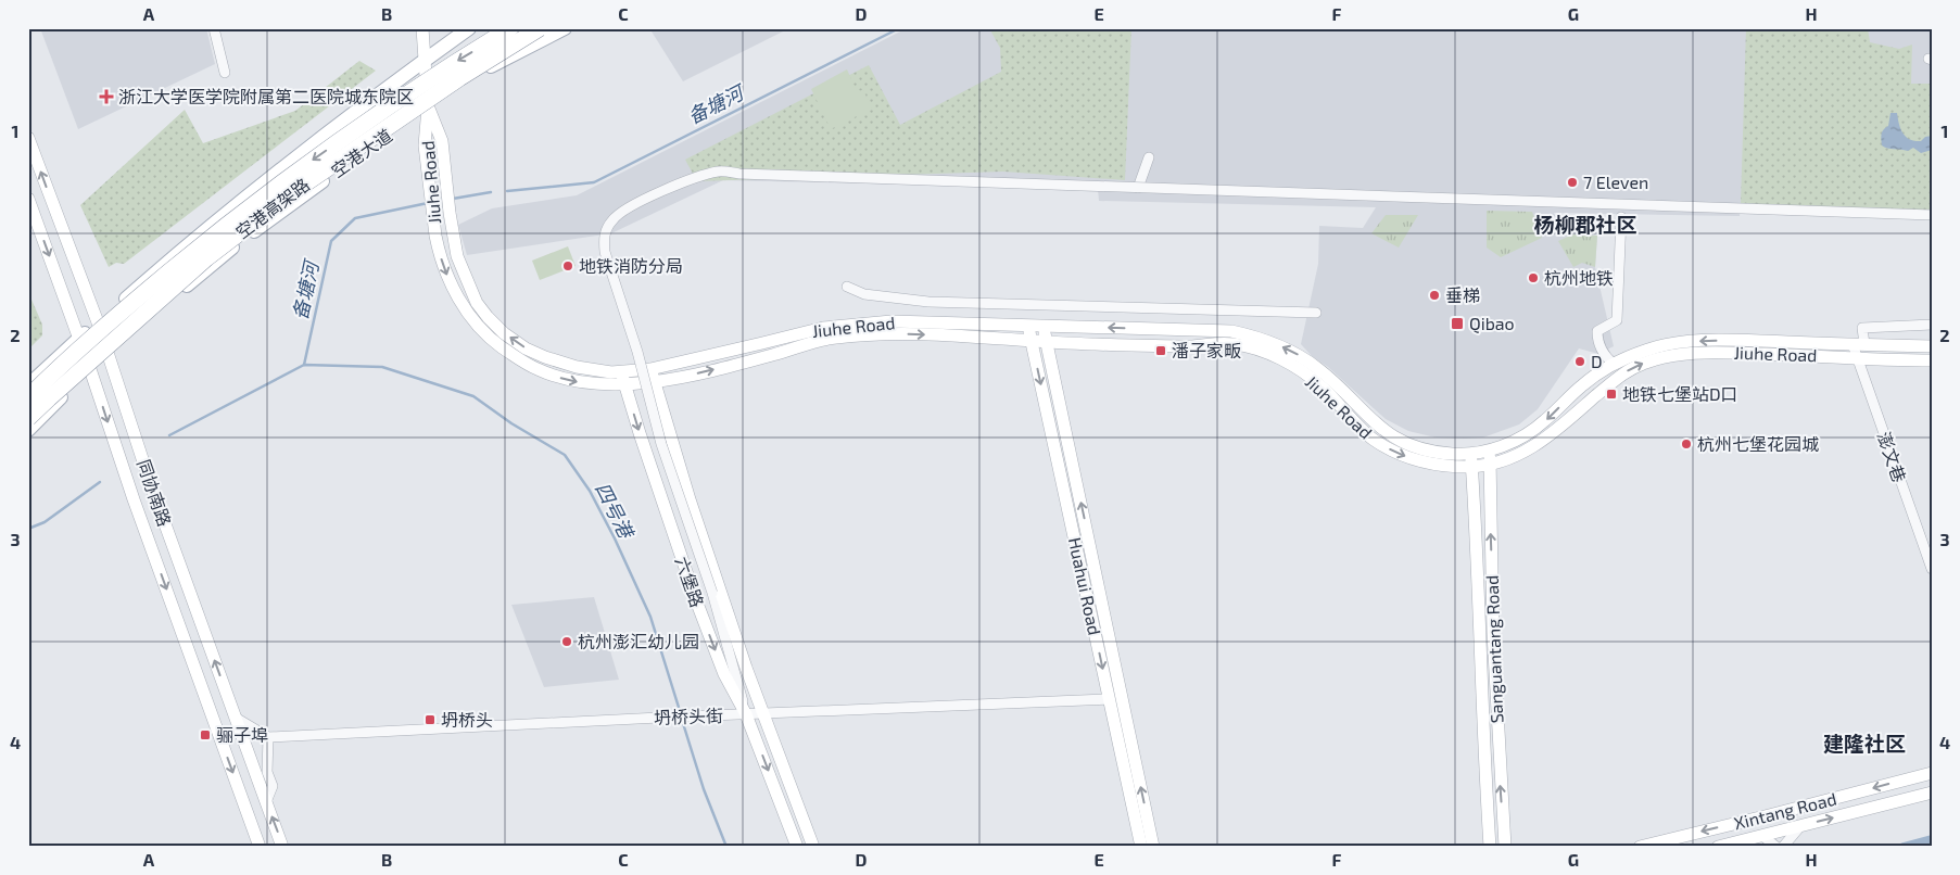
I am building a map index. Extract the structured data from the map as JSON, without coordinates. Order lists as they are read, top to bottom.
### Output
{
  "streets": {
    "highway": ["空港高架路"],
    "main road": ["空港大道"],
    "street": [
      "Jiuhe Road",
      "澎文巷",
      "同协南路",
      "六堡路",
      "Huahui Road",
      "Sanguantang Road",
      "坍桥头街",
      "Xintang Road"
    ]
  },
  "crossings": [
    ["空港大道", "Jiuhe Road"],
    ["空港大道", "同协南路"],
    ["Jiuhe Road", "澎文巷"],
    ["Jiuhe Road", "六堡路"],
    ["Jiuhe Road", "Huahui Road"],
    ["Jiuhe Road", "Sanguantang Road"],
    ["六堡路", "坍桥头街"],
    ["Huahui Road", "坍桥头街"]
  ],
  "districts": ["杨柳郡社区", "建隆社区"],
  "water": ["备塘河", "四号港"],
  "places": {
    "health": ["浙江大学医学院附属第二医院城东院区"],
    "other": [
      "7 Eleven",
      "地铁消防分局",
      "杭州地铁",
      "垂梯",
      "D",
      "杭州七堡花园城",
      "杭州澎汇幼儿园"
    ],
    "transit": [
      "Qibao",
      "潘子家畈",
      "地铁七堡站D口",
      "坍桥头",
      "骊子埠"
    ]
  },
  "grid": {
    "columns": [
      "A",
      "B",
      "C",
      "D",
      "E",
      "F",
      "G",
      "H"
    ],
    "rows": [
      "1",
      "2",
      "3",
      "4"
    ]
  }
}
